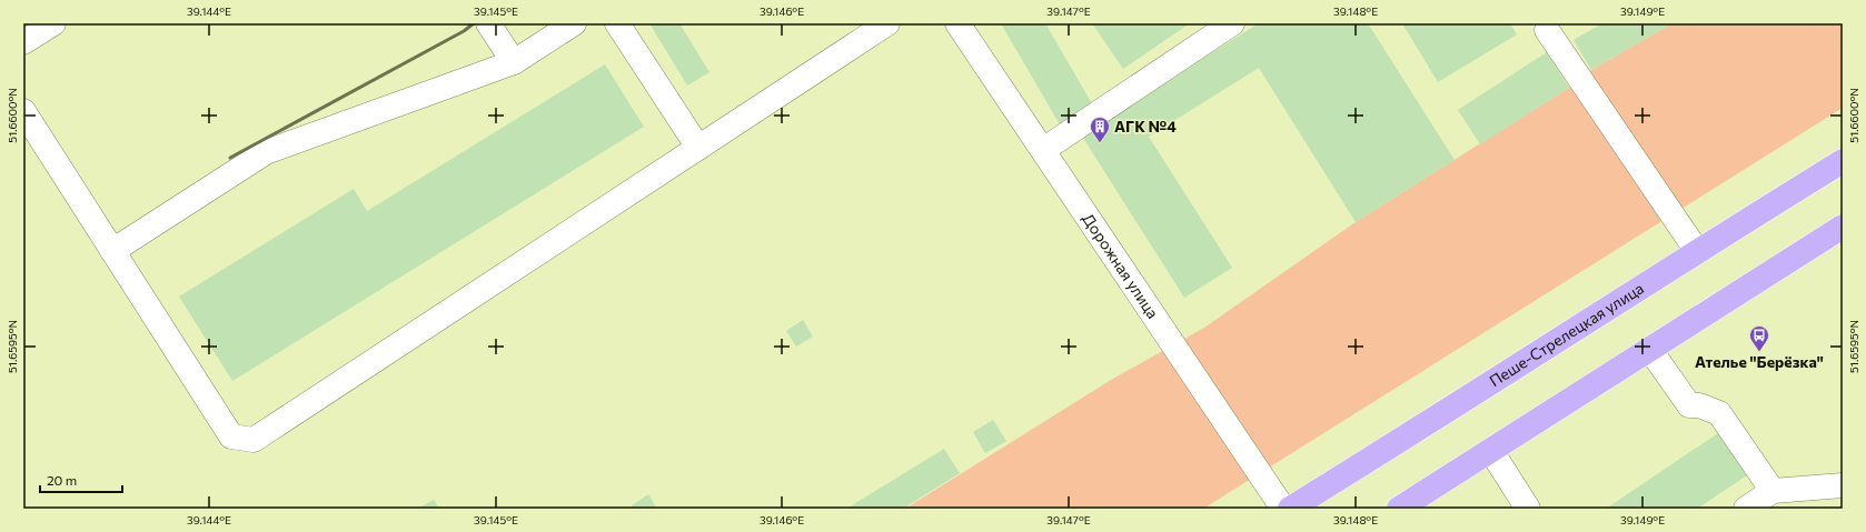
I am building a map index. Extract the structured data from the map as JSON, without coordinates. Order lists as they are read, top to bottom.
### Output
{
  "streets": {
    "main road": ["Пеше-Стрелецкая улица"],
    "street": ["Дорожная улица"]
  },
  "places": {
    "building": ["АГК №4"],
    "bus stop": ["Ателье \"Берёзка\""]
  },
  "scale_bar": "20 m",
  "coordinates": [
    "39.144°E",
    "39.145°E",
    "39.146°E",
    "39.147°E",
    "39.148°E",
    "39.149°E",
    "51.6600°N",
    "51.6595°N"
  ]
}
